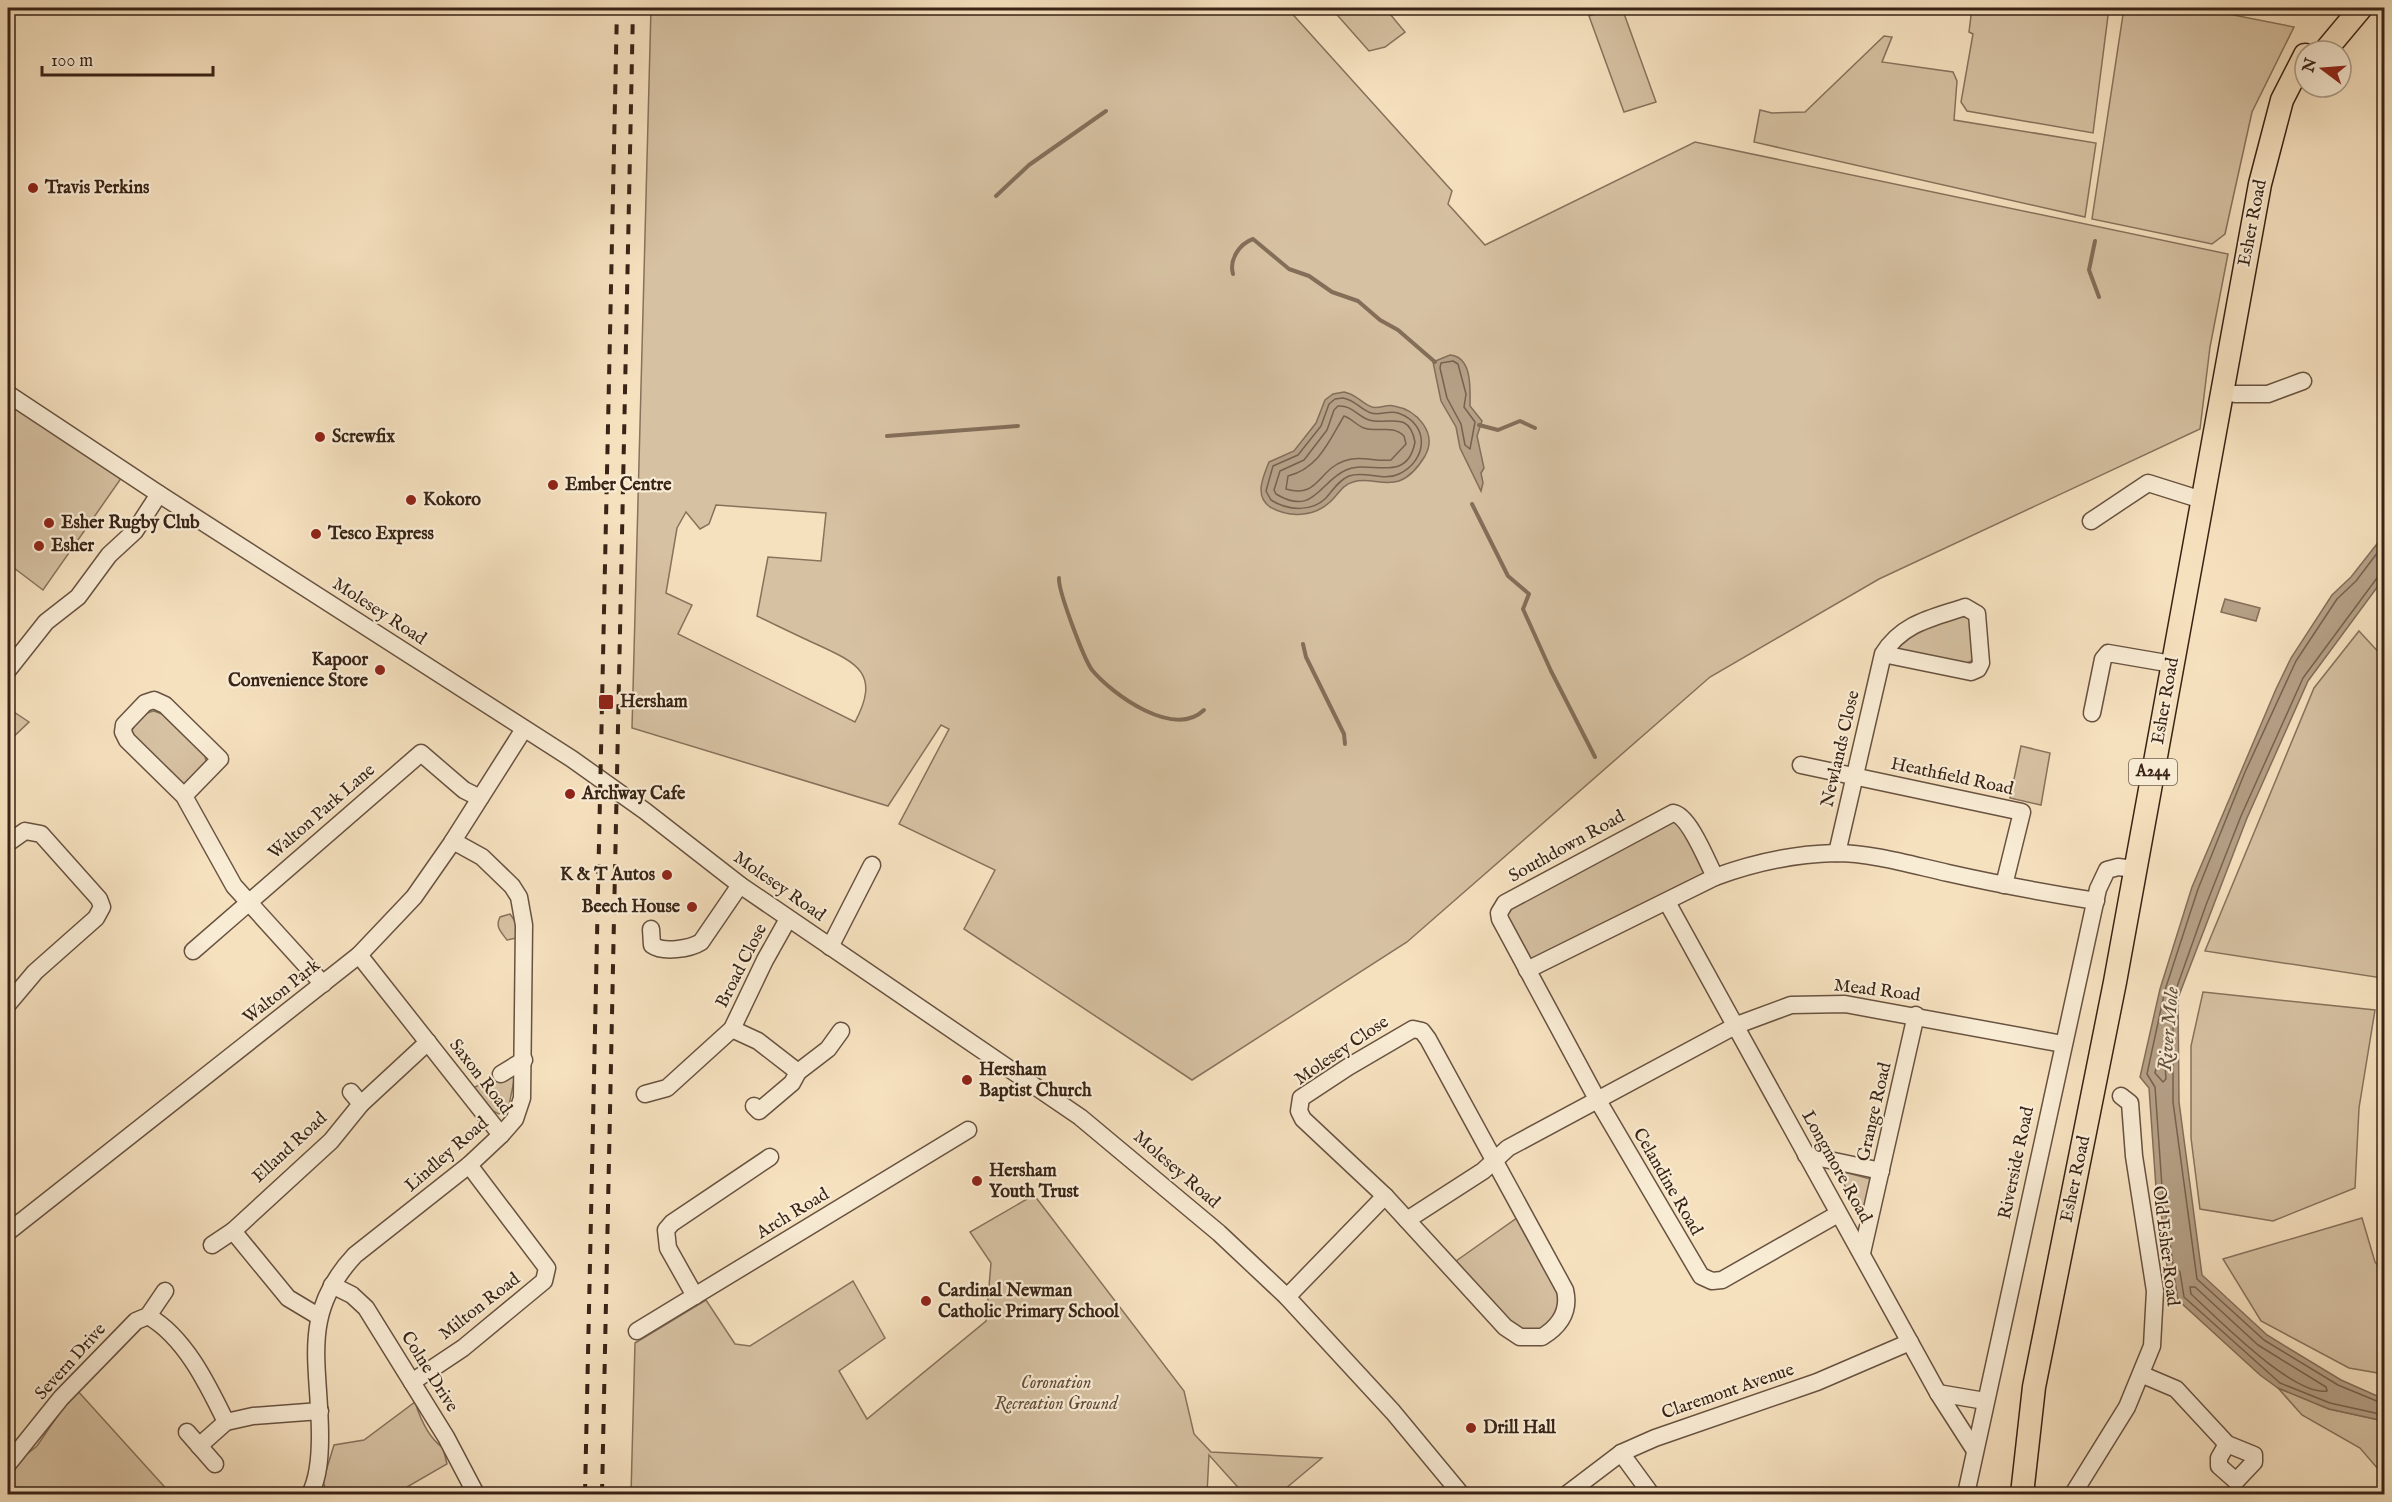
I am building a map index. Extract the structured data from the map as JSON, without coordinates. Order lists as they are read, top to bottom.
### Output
{
  "streets": {
    "main road": ["Esher Road", "A244"],
    "street": [
      "Molesey Road",
      "Newlands Close",
      "Heathfield Road",
      "Walton Park Lane",
      "Southdown Road",
      "Broad Close",
      "Mead Road",
      "Walton Park",
      "Molesey Close",
      "Saxon Road",
      "Grange Road",
      "Elland Road",
      "Lindley Road",
      "Riverside Road",
      "Longmore Road",
      "Celandine Road",
      "Arch Road",
      "Old Esher Road",
      "Milton Road",
      "Severn Drive",
      "Colne Drive",
      "Claremont Avenue"
    ]
  },
  "crossings": [
    ["Esher Road", "Riverside Road"],
    ["Molesey Road", "Broad Close"],
    ["Molesey Road", "Walton Park"],
    ["Newlands Close", "Heathfield Road"],
    ["Walton Park Lane", "Walton Park"],
    ["Southdown Road", "Celandine Road"],
    ["Mead Road", "Molesey Close"],
    ["Mead Road", "Grange Road"],
    ["Mead Road", "Riverside Road"],
    ["Mead Road", "Longmore Road"],
    ["Mead Road", "Celandine Road"],
    ["Walton Park", "Saxon Road"],
    ["Walton Park", "Lindley Road"],
    ["Saxon Road", "Elland Road"],
    ["Saxon Road", "Lindley Road"],
    ["Grange Road", "Longmore Road"],
    ["Lindley Road", "Milton Road"],
    ["Lindley Road", "Colne Drive"],
    ["Riverside Road", "Longmore Road"],
    ["Longmore Road", "Celandine Road"],
    ["Longmore Road", "Claremont Avenue"],
    ["Milton Road", "Colne Drive"]
  ],
  "water": ["River Mole"],
  "parks": ["Coronation Recreation Ground"],
  "places": {
    "other": [
      "Travis Perkins",
      "Screwfix",
      "Ember Centre",
      "Kokoro",
      "Esher Rugby Club",
      "Tesco Express",
      "Esher",
      "Kapoor Convenience Store",
      "Archway Cafe",
      "K & T Autos",
      "Beech House",
      "Hersham Baptist Church",
      "Hersham Youth Trust",
      "Cardinal Newman Catholic Primary School",
      "Drill Hall"
    ],
    "transit": ["Hersham"]
  },
  "scale_bar": "100 m",
  "north": "left"
}
